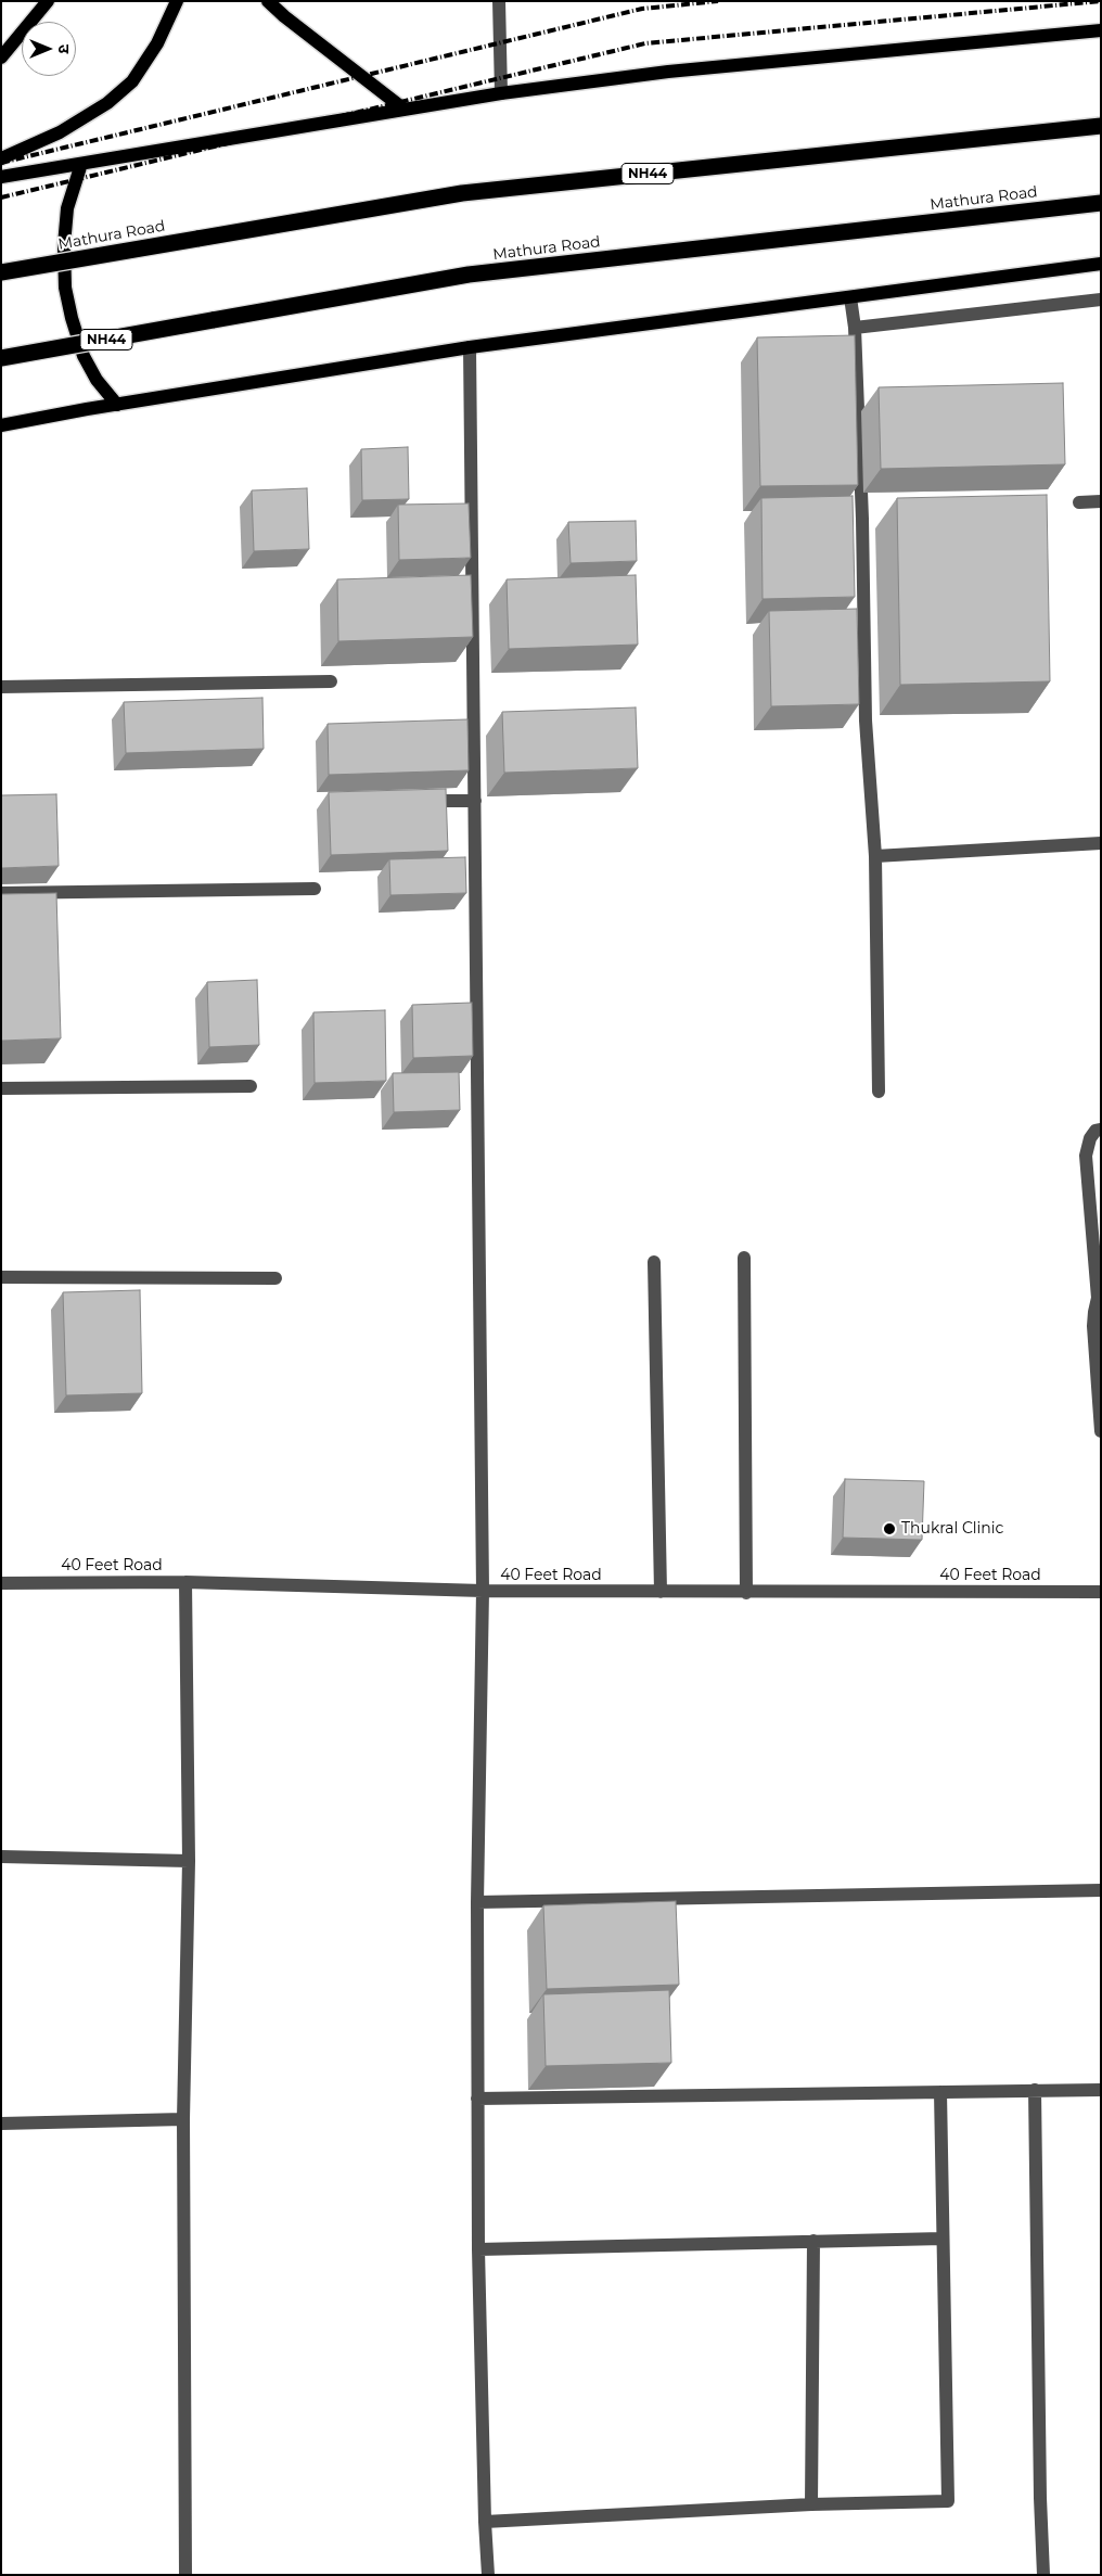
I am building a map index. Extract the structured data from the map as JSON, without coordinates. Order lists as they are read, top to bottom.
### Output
{
  "streets": {
    "highway": ["NH44", "Mathura Road"],
    "street": ["40 Feet Road"]
  },
  "places": ["Thukral Clinic"],
  "north": "right"
}
